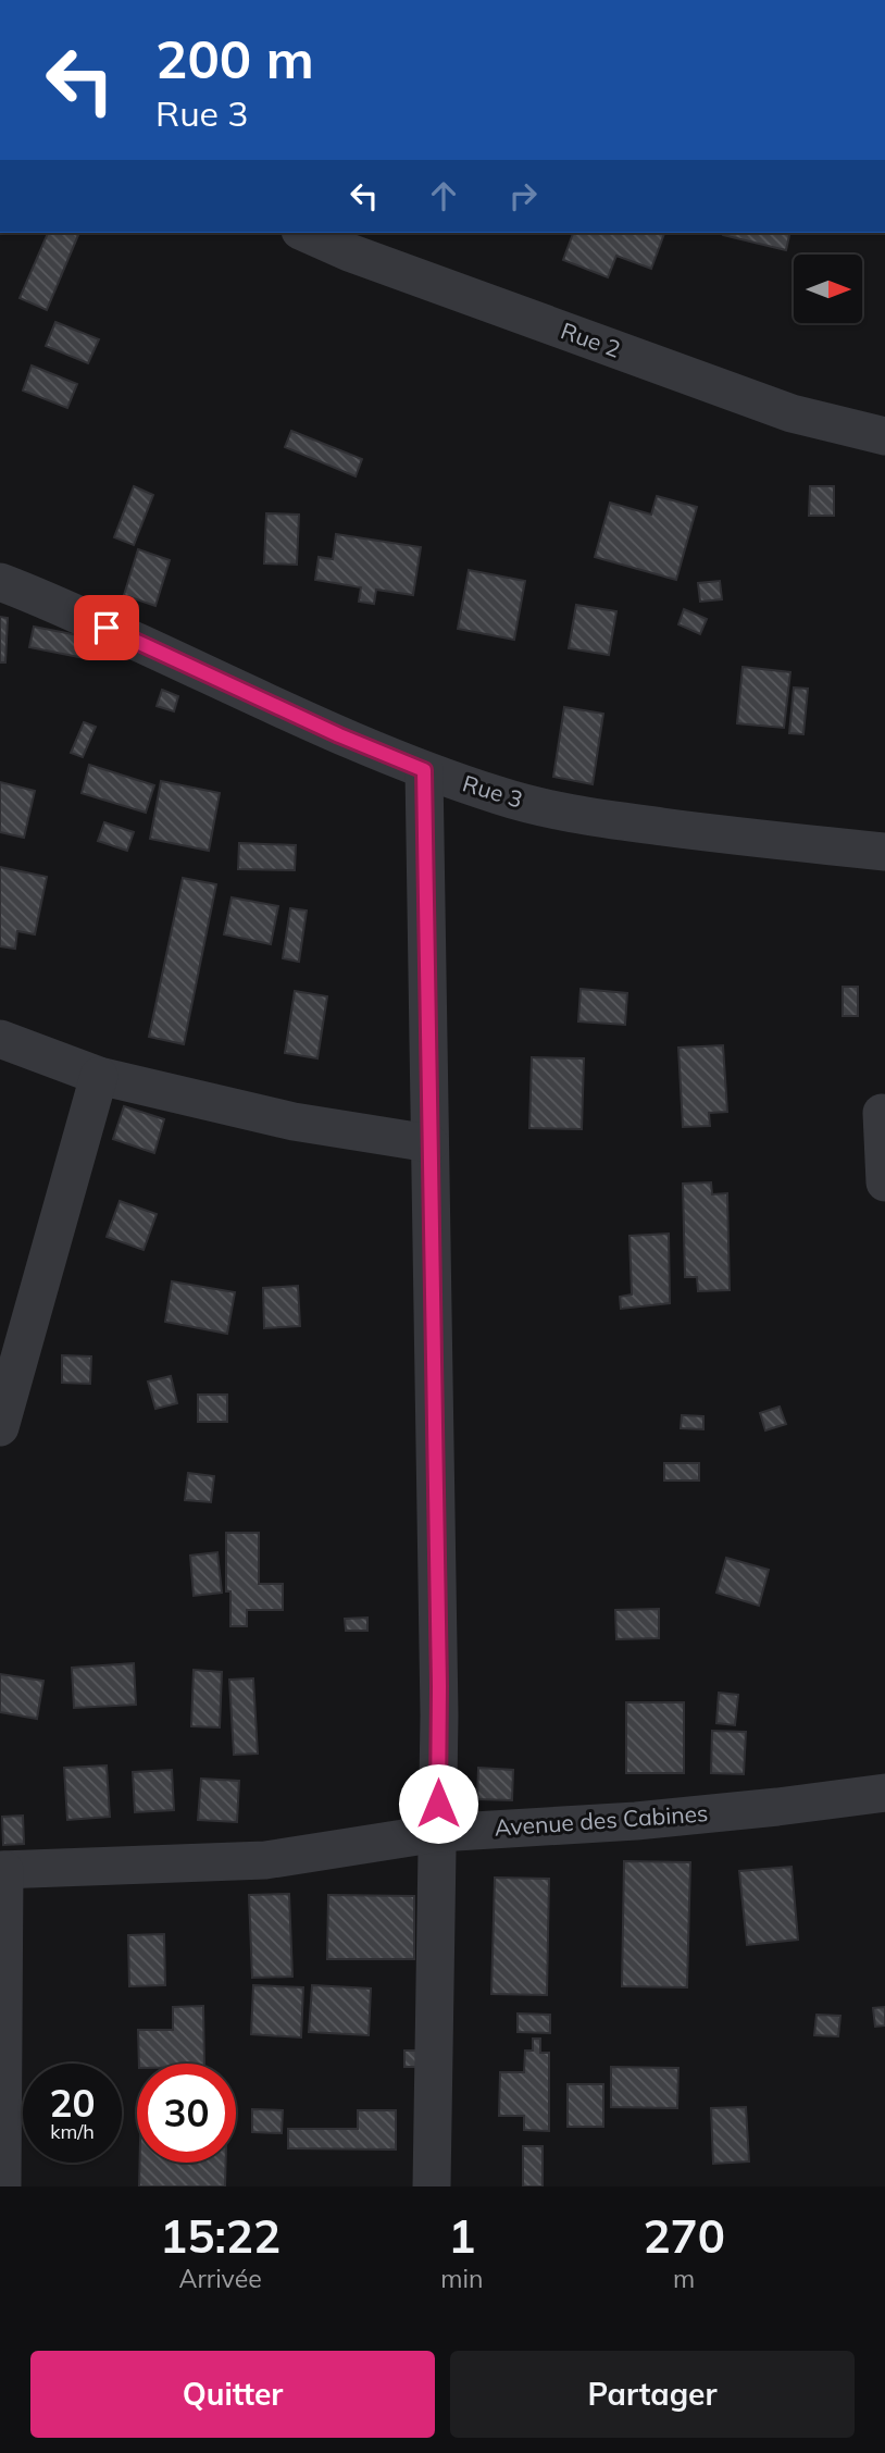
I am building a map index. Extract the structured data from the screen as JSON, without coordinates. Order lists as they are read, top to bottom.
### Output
{
  "streets": {
    "street": ["Rue 2", "Rue 3", "Avenue des Cabines"]
  },
  "north": "right",
  "page": {
    "turn": ["200 m", "Rue 3"],
    "speed": "20 km/h",
    "limit": "30",
    "eta": [
      "15:22",
      "Arrivée",
      "1",
      "min",
      "270",
      "m"
    ],
    "buttons": ["Quitter", "Partager"]
  }
}
